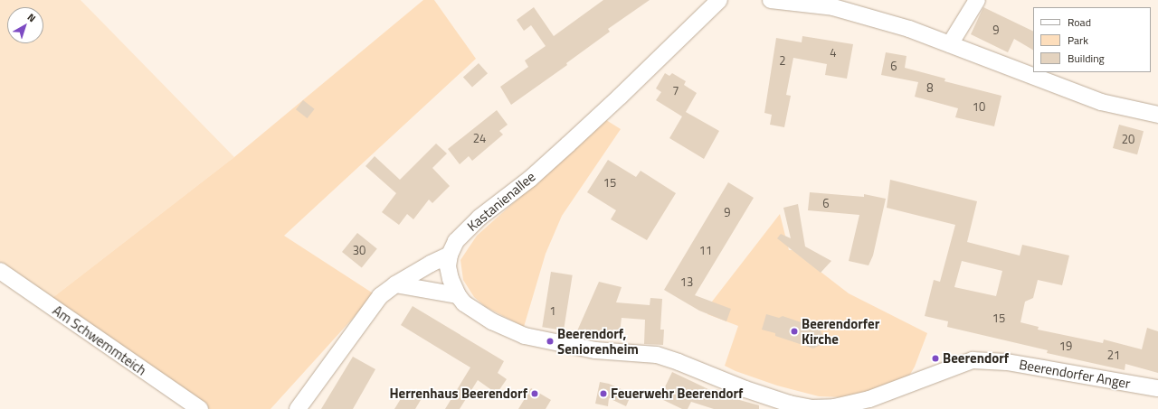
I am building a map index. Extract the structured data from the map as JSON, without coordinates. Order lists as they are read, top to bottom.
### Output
{
  "streets": {
    "street": ["Kastanienallee", "Am Schwemmteich", "Beerendorfer Anger"]
  },
  "crossings": [
    ["Kastanienallee", "Beerendorfer Anger"]
  ],
  "places": [
    "Beerendorfer Kirche",
    "Beerendorf, Seniorenheim",
    "Beerendorf",
    "Herrenhaus Beerendorf",
    "Feuerwehr Beerendorf"
  ],
  "house_numbers": [
    "9",
    "4",
    "2",
    "6",
    "8",
    "7",
    "10",
    "24",
    "20",
    "15",
    "6",
    "9",
    "30",
    "11",
    "13",
    "1",
    "15",
    "19",
    "21"
  ],
  "legend": ["Road", "Park", "Building"],
  "north": "top right"
}
